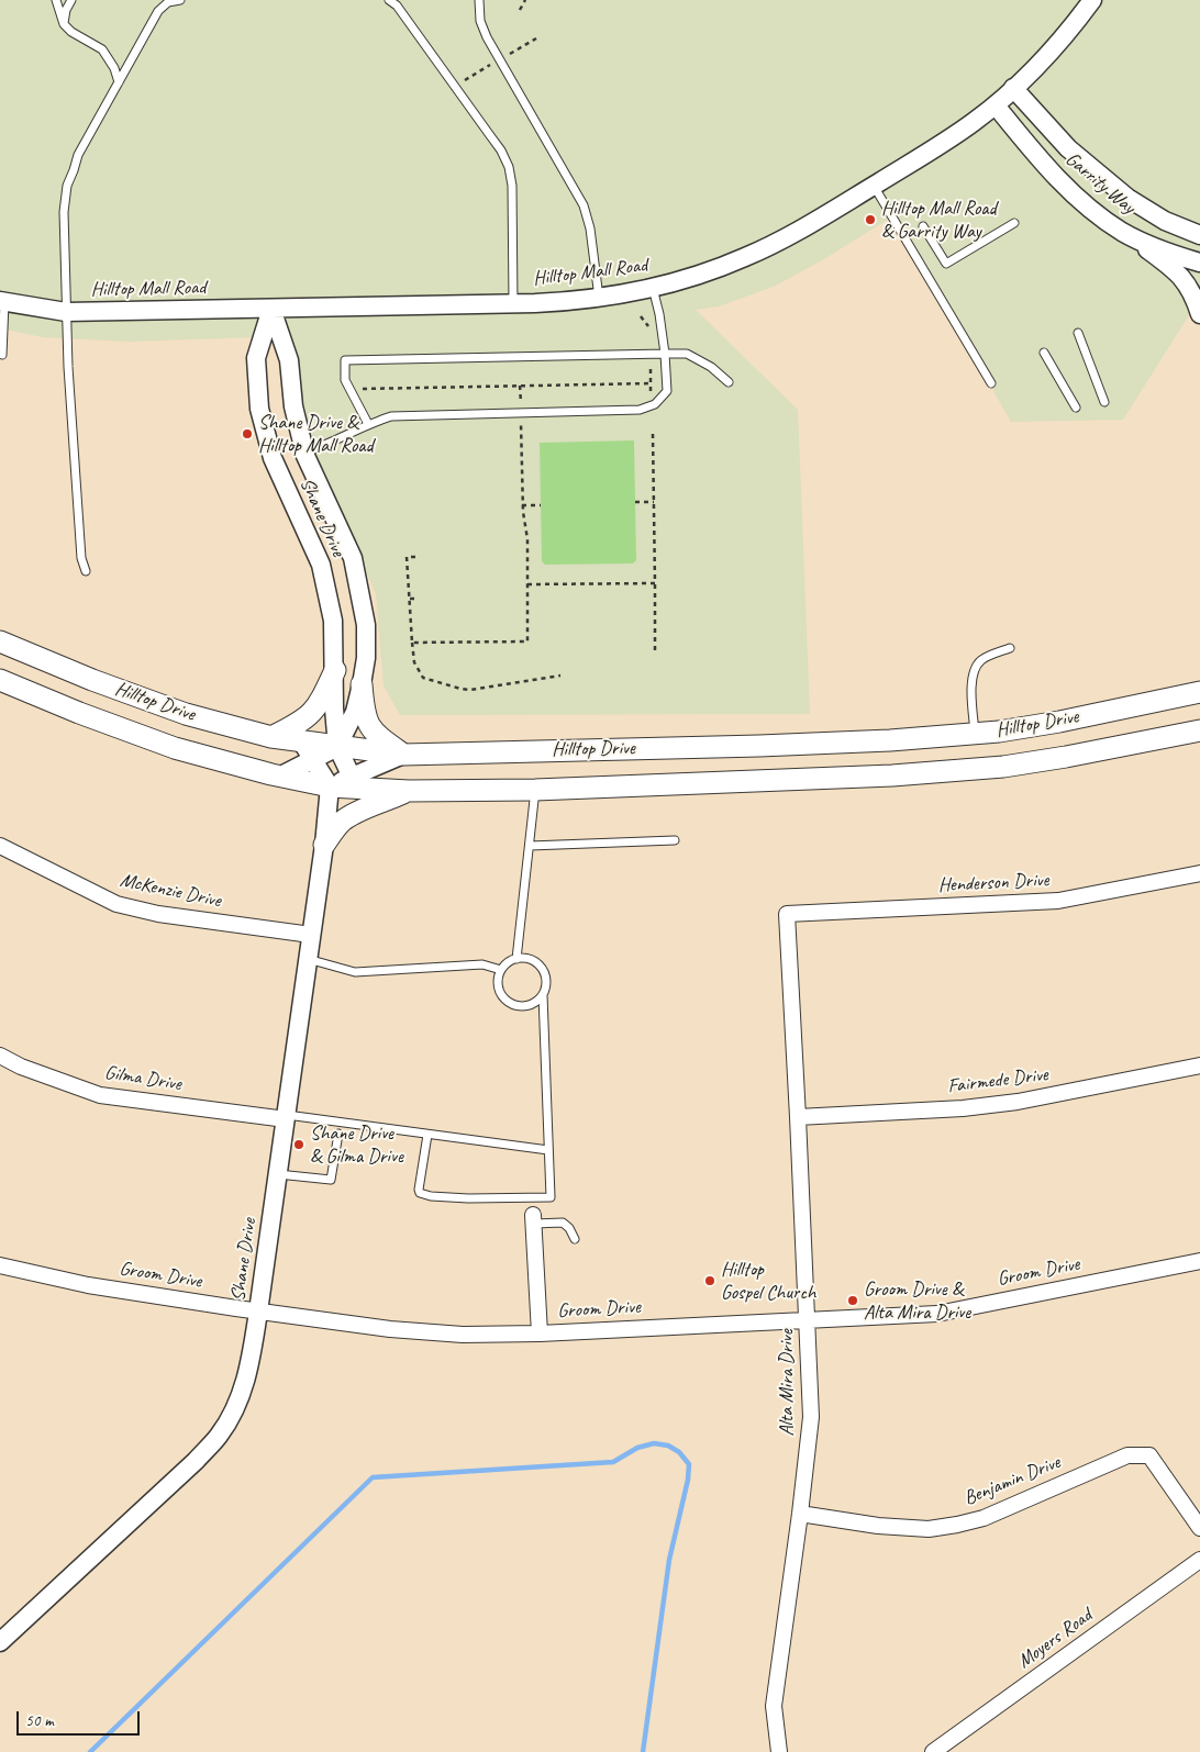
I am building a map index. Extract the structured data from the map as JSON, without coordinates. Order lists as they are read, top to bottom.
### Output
{
  "streets": {
    "main road": ["Hilltop Drive"],
    "street": [
      "Garrity Way",
      "Hilltop Mall Road",
      "Shane Drive",
      "Henderson Drive",
      "McKenzie Drive",
      "Gilma Drive",
      "Fairmede Drive",
      "Groom Drive",
      "Alta Mira Drive",
      "Benjamin Drive",
      "Moyers Road"
    ]
  },
  "crossings": [
    ["Garrity Way", "Hilltop Mall Road"],
    ["Hilltop Mall Road", "Shane Drive"],
    ["Shane Drive", "Hilltop Drive"],
    ["Shane Drive", "McKenzie Drive"],
    ["Shane Drive", "Gilma Drive"],
    ["Shane Drive", "Groom Drive"],
    ["Henderson Drive", "Alta Mira Drive"],
    ["Fairmede Drive", "Alta Mira Drive"],
    ["Groom Drive", "Alta Mira Drive"],
    ["Alta Mira Drive", "Benjamin Drive"]
  ],
  "places": [
    "Hilltop Mall Road & Garrity Way",
    "Shane Drive & Hilltop Mall Road",
    "Shane Drive & Gilma Drive",
    "Hilltop Gospel Church",
    "Groom Drive & Alta Mira Drive"
  ],
  "scale_bar": "50 m"
}
